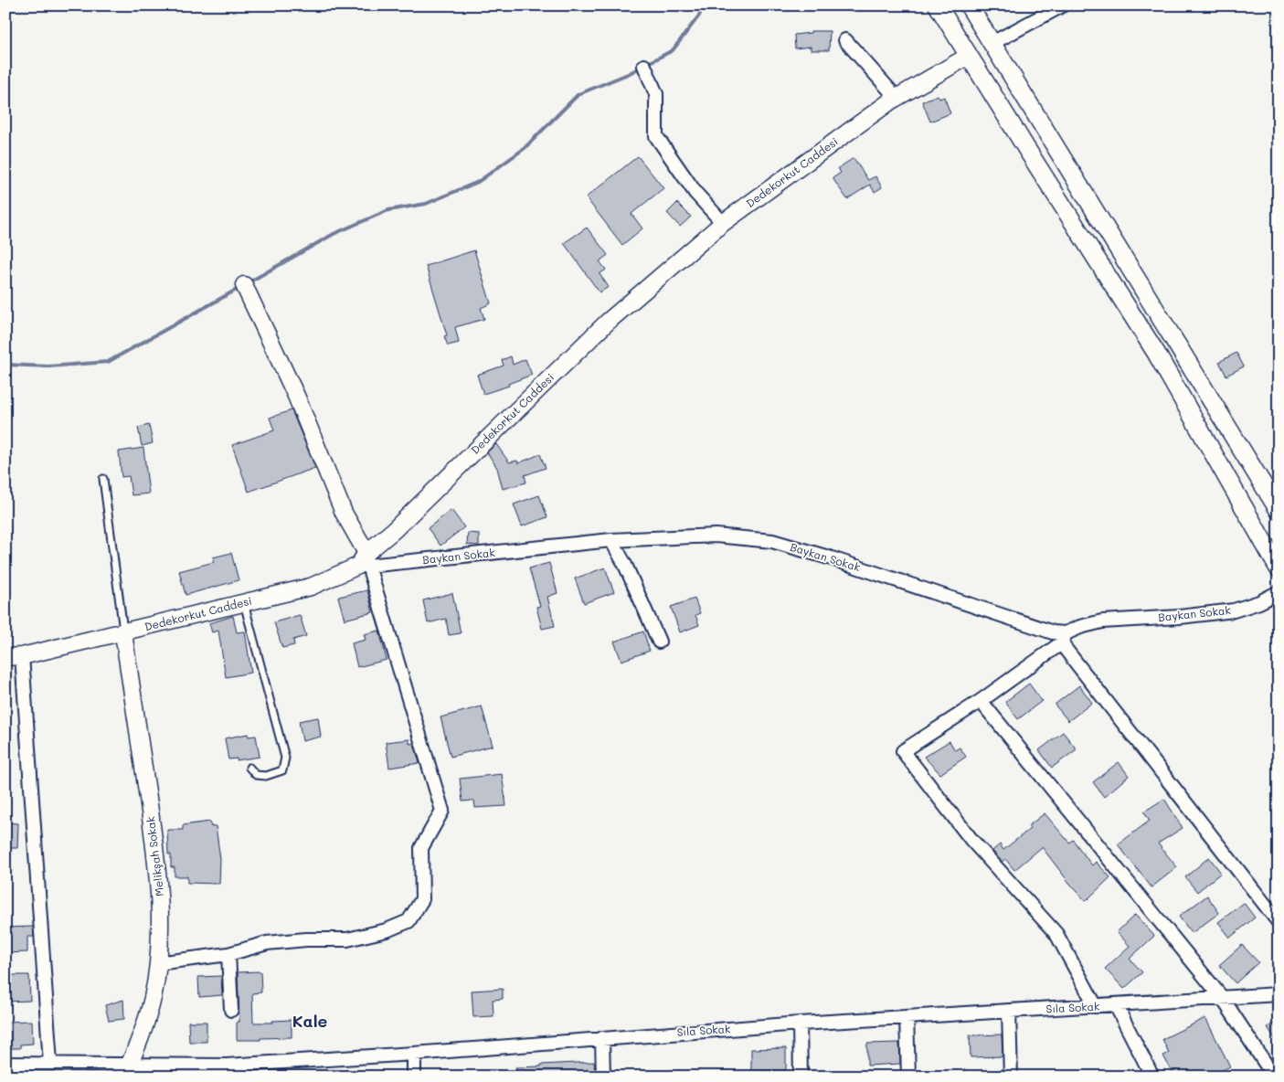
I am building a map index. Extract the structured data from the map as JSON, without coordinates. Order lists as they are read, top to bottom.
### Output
{
  "streets": {
    "street": [
      "Dedekorkut Caddesi",
      "Baykan Sokak",
      "Melikşah Sokak",
      "Sıla Sokak"
    ]
  },
  "crossings": [
    ["Dedekorkut Caddesi", "Baykan Sokak"],
    ["Dedekorkut Caddesi", "Melikşah Sokak"],
    ["Melikşah Sokak", "Sıla Sokak"]
  ],
  "districts": ["Kale"]
}
